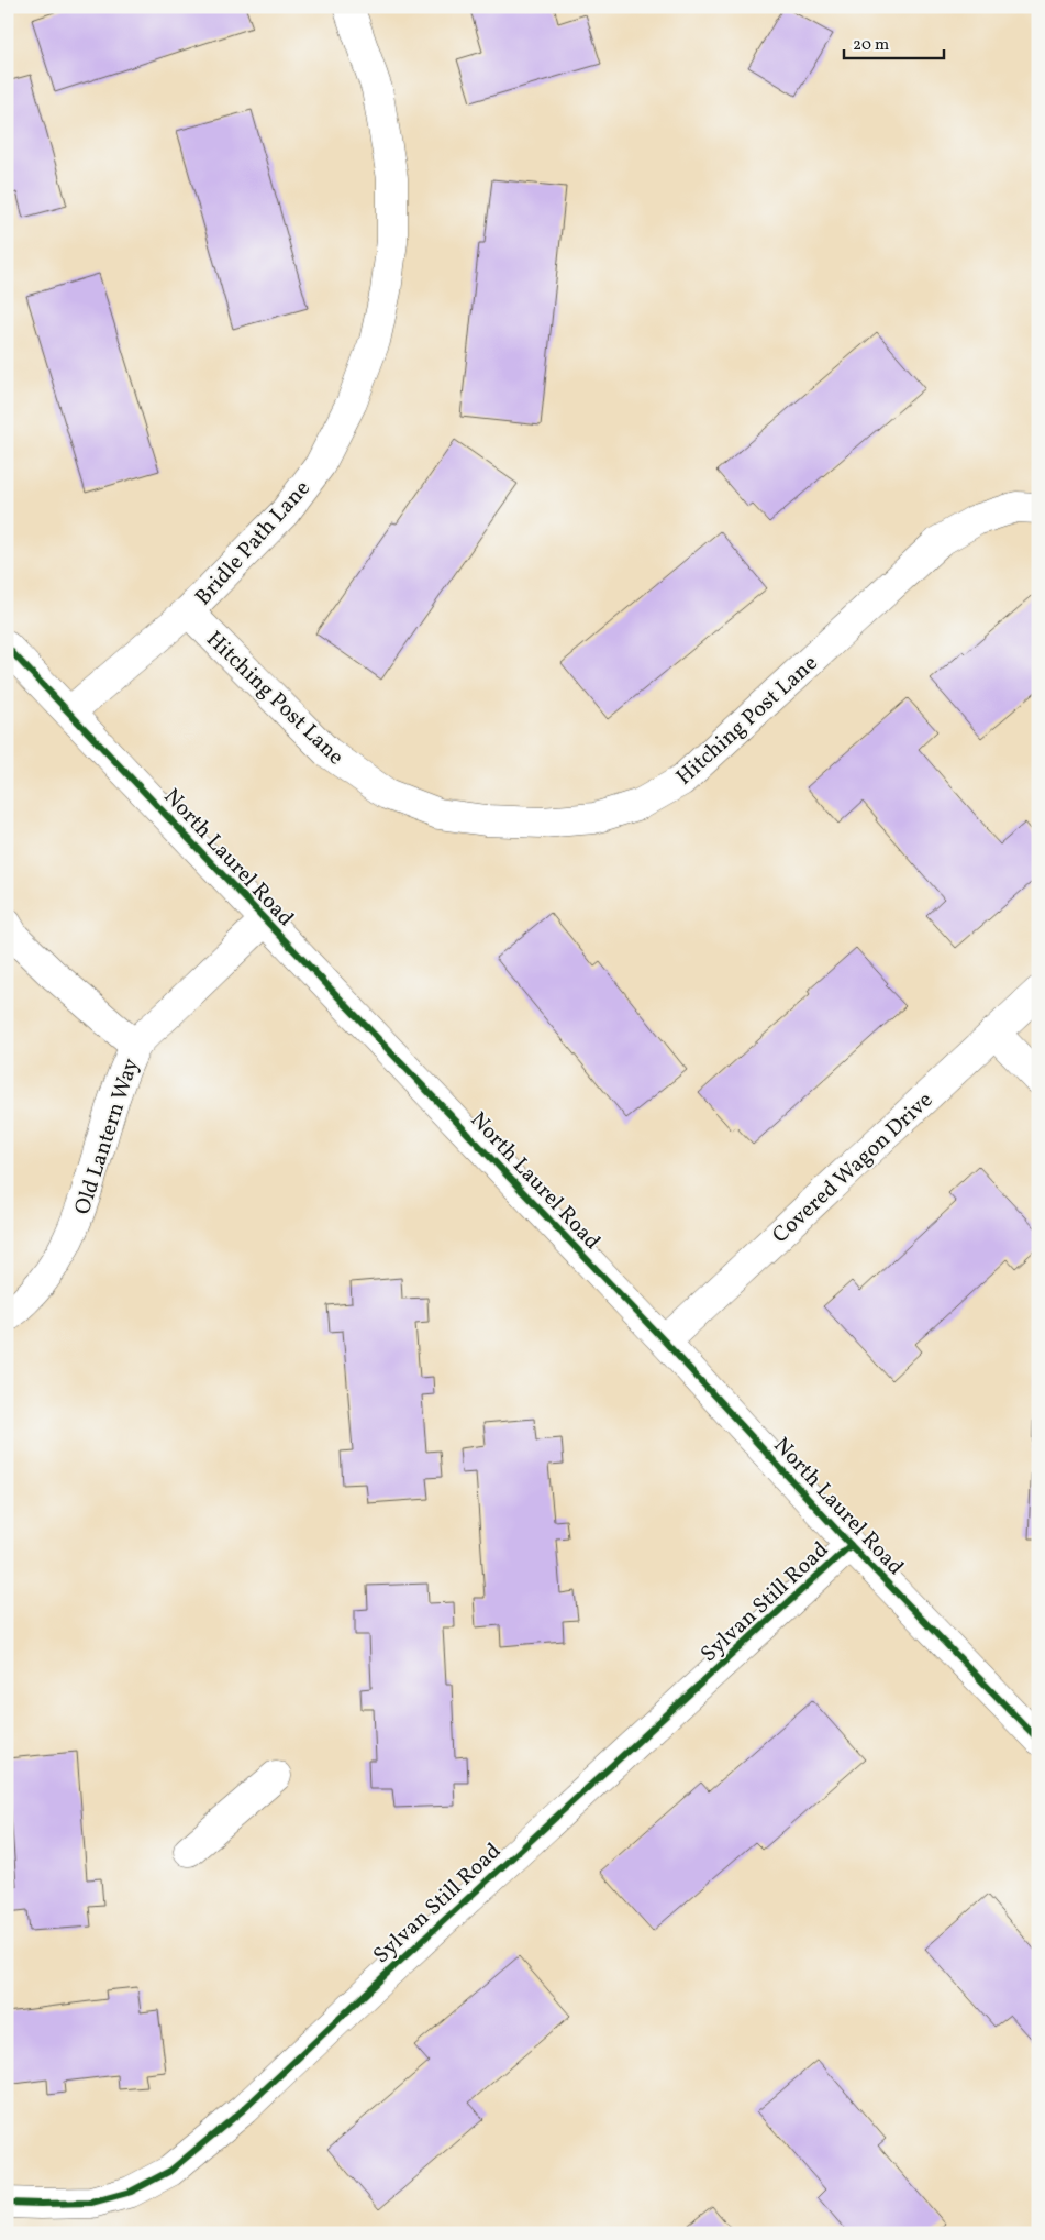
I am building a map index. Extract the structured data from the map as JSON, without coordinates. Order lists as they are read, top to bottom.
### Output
{
  "streets": {
    "street": [
      "Bridle Path Lane",
      "Hitching Post Lane",
      "North Laurel Road",
      "Old Lantern Way",
      "Covered Wagon Drive",
      "Sylvan Still Road"
    ]
  },
  "crossings": [
    ["Bridle Path Lane", "Hitching Post Lane"],
    ["Bridle Path Lane", "North Laurel Road"],
    ["North Laurel Road", "Old Lantern Way"],
    ["North Laurel Road", "Covered Wagon Drive"],
    ["North Laurel Road", "Sylvan Still Road"]
  ],
  "scale_bar": "20 m"
}
